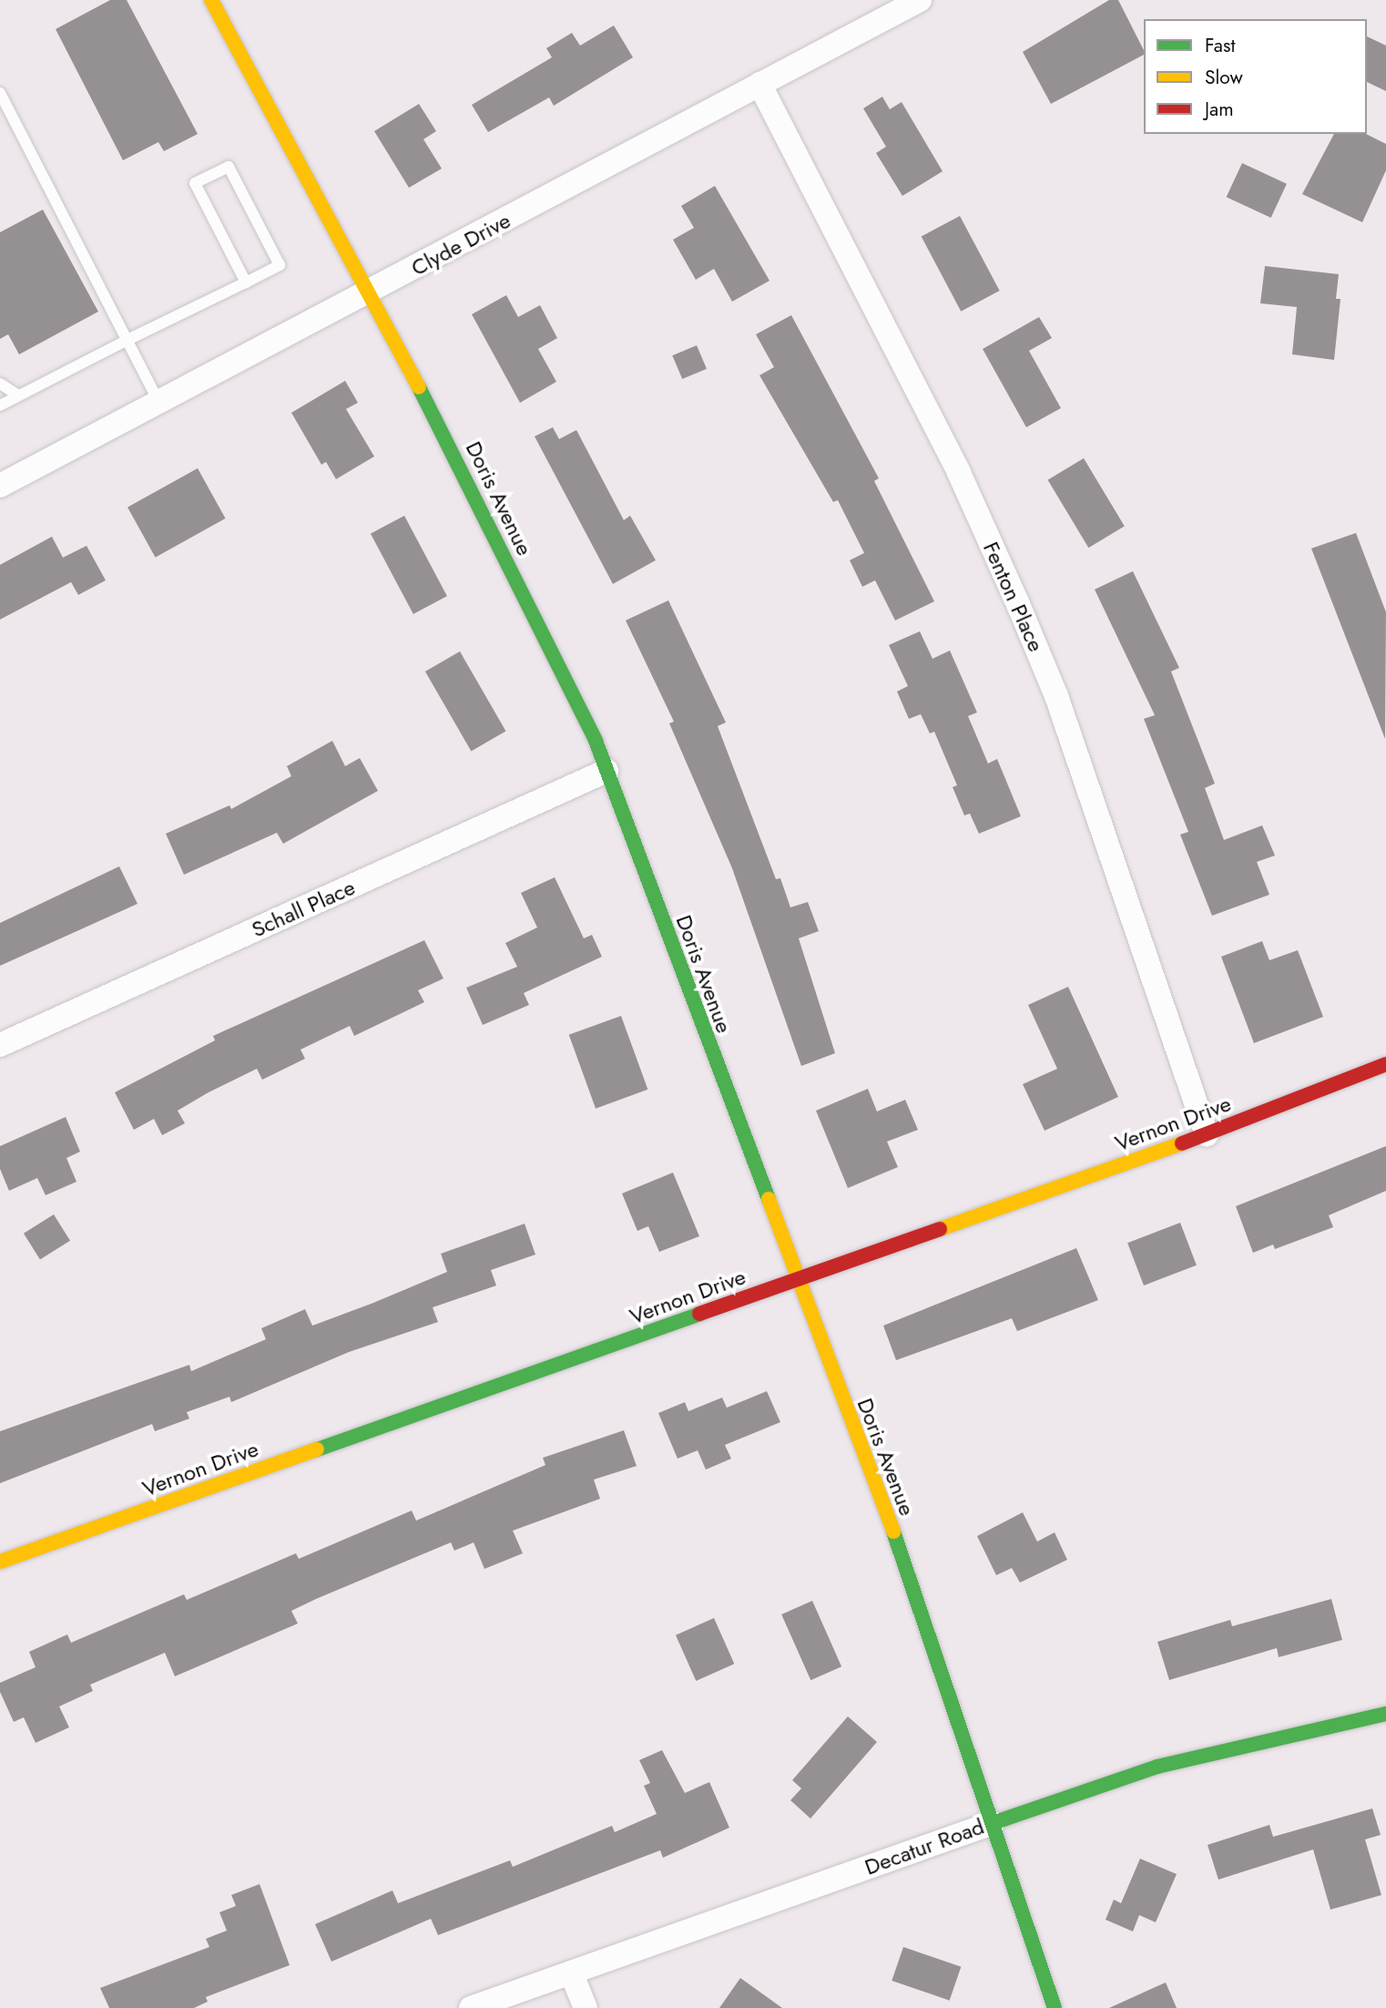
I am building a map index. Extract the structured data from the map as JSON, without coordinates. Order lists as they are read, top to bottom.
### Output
{
  "streets": {
    "street": [
      "Clyde Drive",
      "Doris Avenue",
      "Fenton Place",
      "Schall Place",
      "Vernon Drive",
      "Decatur Road"
    ]
  },
  "crossings": [
    ["Clyde Drive", "Doris Avenue"],
    ["Clyde Drive", "Fenton Place"],
    ["Doris Avenue", "Schall Place"],
    ["Doris Avenue", "Vernon Drive"],
    ["Doris Avenue", "Decatur Road"],
    ["Fenton Place", "Vernon Drive"]
  ],
  "legend": ["Fast", "Slow", "Jam"]
}
